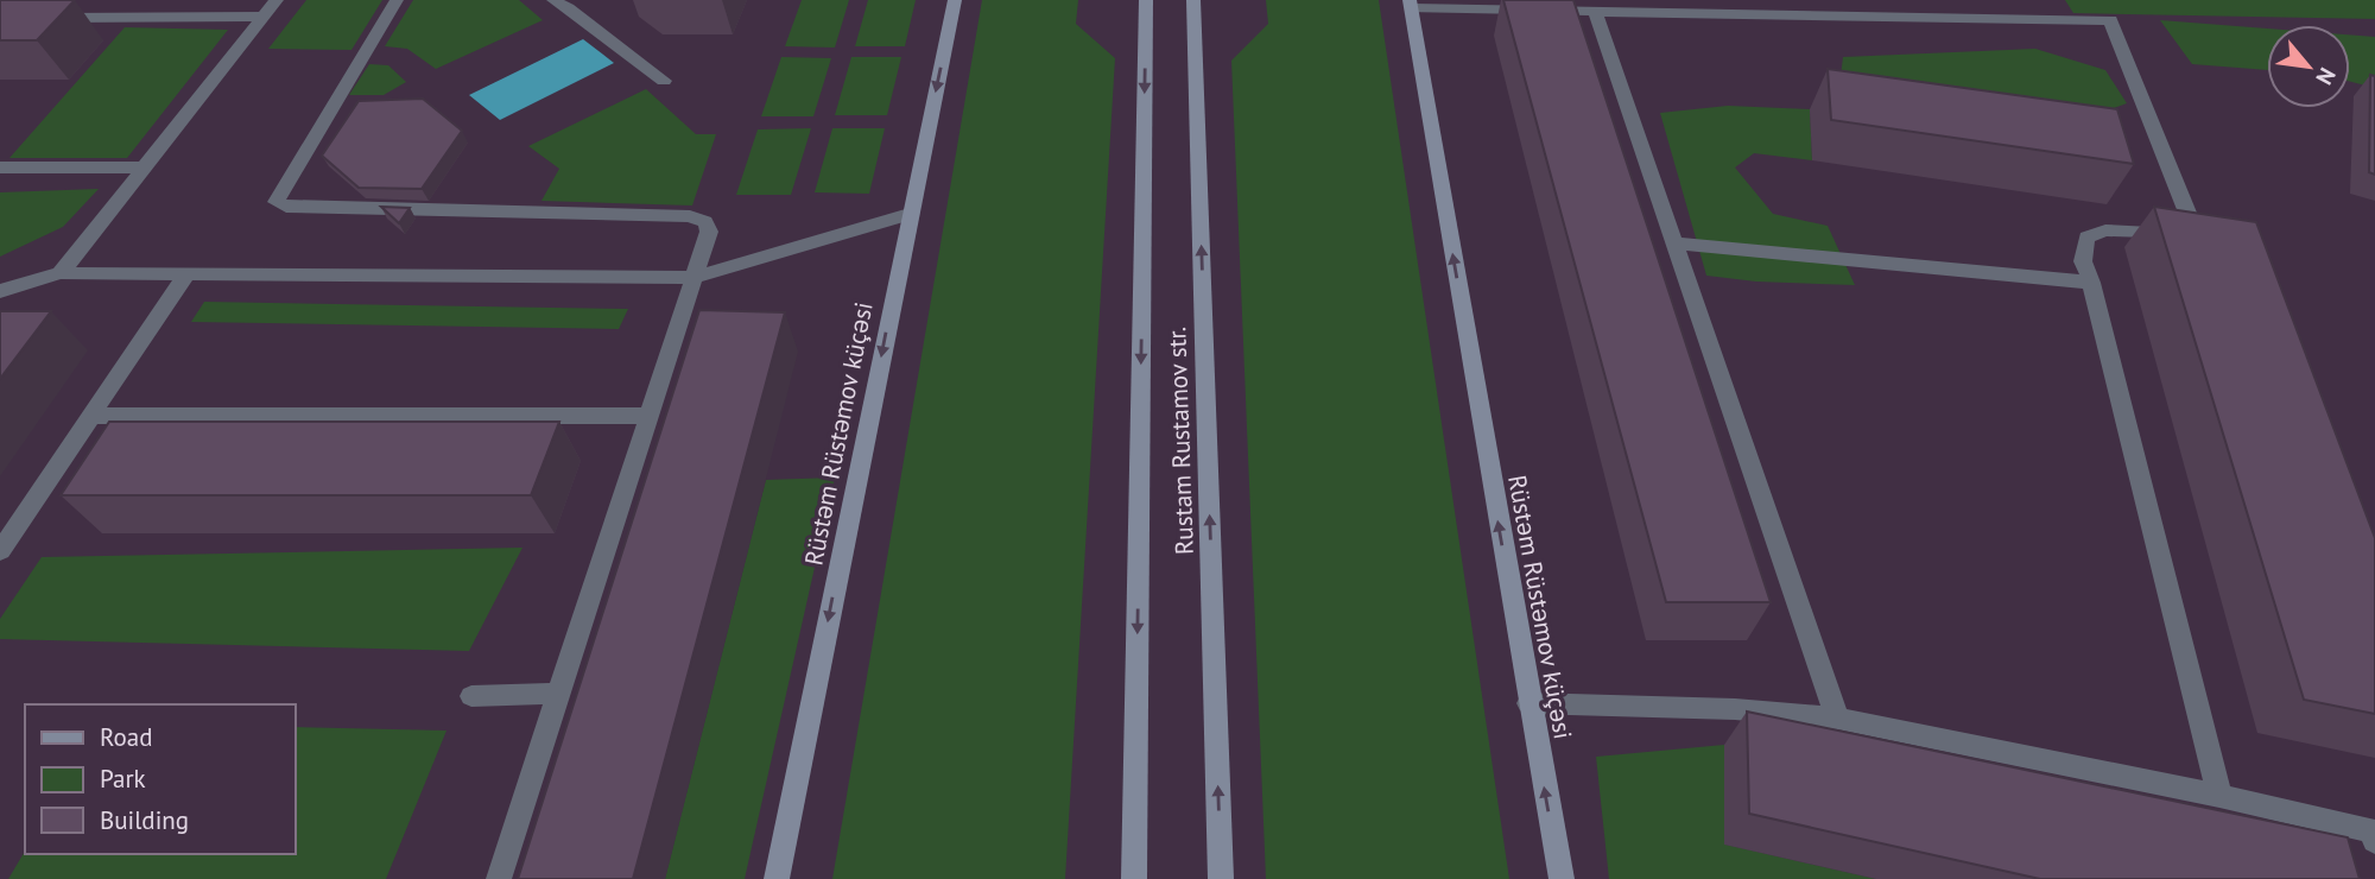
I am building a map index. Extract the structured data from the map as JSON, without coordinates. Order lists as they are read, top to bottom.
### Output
{
  "streets": {
    "street": ["Rüstəm Rüstəmov küçəsi", "Rustam Rustamov str."]
  },
  "legend": ["Road", "Park", "Building"],
  "north": "bottom right"
}
